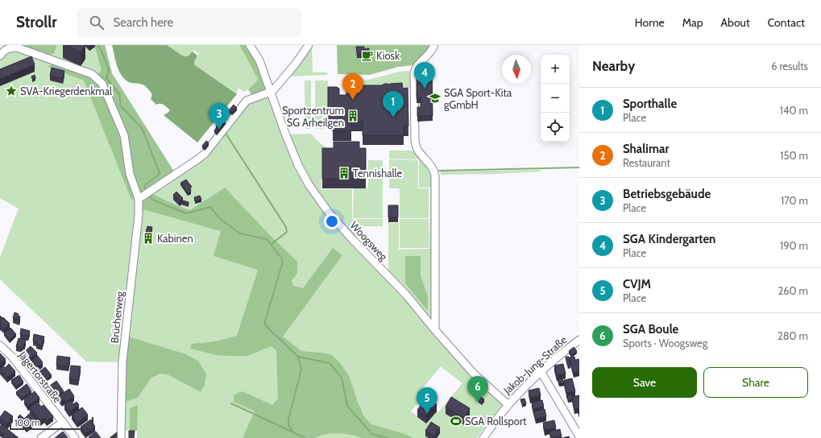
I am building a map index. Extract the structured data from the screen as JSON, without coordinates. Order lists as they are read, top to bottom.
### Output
{
  "streets": {
    "street": [
      "Woogsweg",
      "Brücherweg",
      "Jakob-Jung-Straße",
      "Jägertorstraße"
    ]
  },
  "crossings": [
    ["Woogsweg", "Jakob-Jung-Straße"]
  ],
  "places": {
    "cafe": ["Kiosk"],
    "place": ["SVA-Kriegerdenkmal"],
    "school or university": ["SGA Sport-Kita gGmbH"],
    "building": ["Sportzentrum SG Arheilgen", "Tennishalle", "Kabinen"],
    "sports": ["SGA Rollsport"]
  },
  "scale_bar": "100 m",
  "north": "bottom",
  "page": {
    "header": "Strollr",
    "search": "Search here",
    "nav": [
      "Home",
      "Map",
      "About",
      "Contact"
    ],
    "heading": ["Nearby", "6 results"],
    "map_buttons": ["+", "−"],
    "pins": [
      "4",
      "2",
      "1",
      "3",
      "6",
      "5"
    ],
    "list": [
      {
        "mark": "1",
        "name": "Sporthalle",
        "note": "Place",
        "value": "140 m"
      },
      {
        "mark": "2",
        "name": "Shalimar",
        "note": "Restaurant",
        "value": "150 m"
      },
      {
        "mark": "3",
        "name": "Betriebsgebäude",
        "note": "Place",
        "value": "170 m"
      },
      {
        "mark": "4",
        "name": "SGA Kindergarten",
        "note": "Place",
        "value": "190 m"
      },
      {
        "mark": "5",
        "name": "CVJM",
        "note": "Place",
        "value": "260 m"
      },
      {
        "mark": "6",
        "name": "SGA Boule",
        "note": "Sports · Woogsweg",
        "value": "280 m"
      }
    ],
    "buttons": ["Save", "Share"],
    "scale": "100 m"
  }
}
